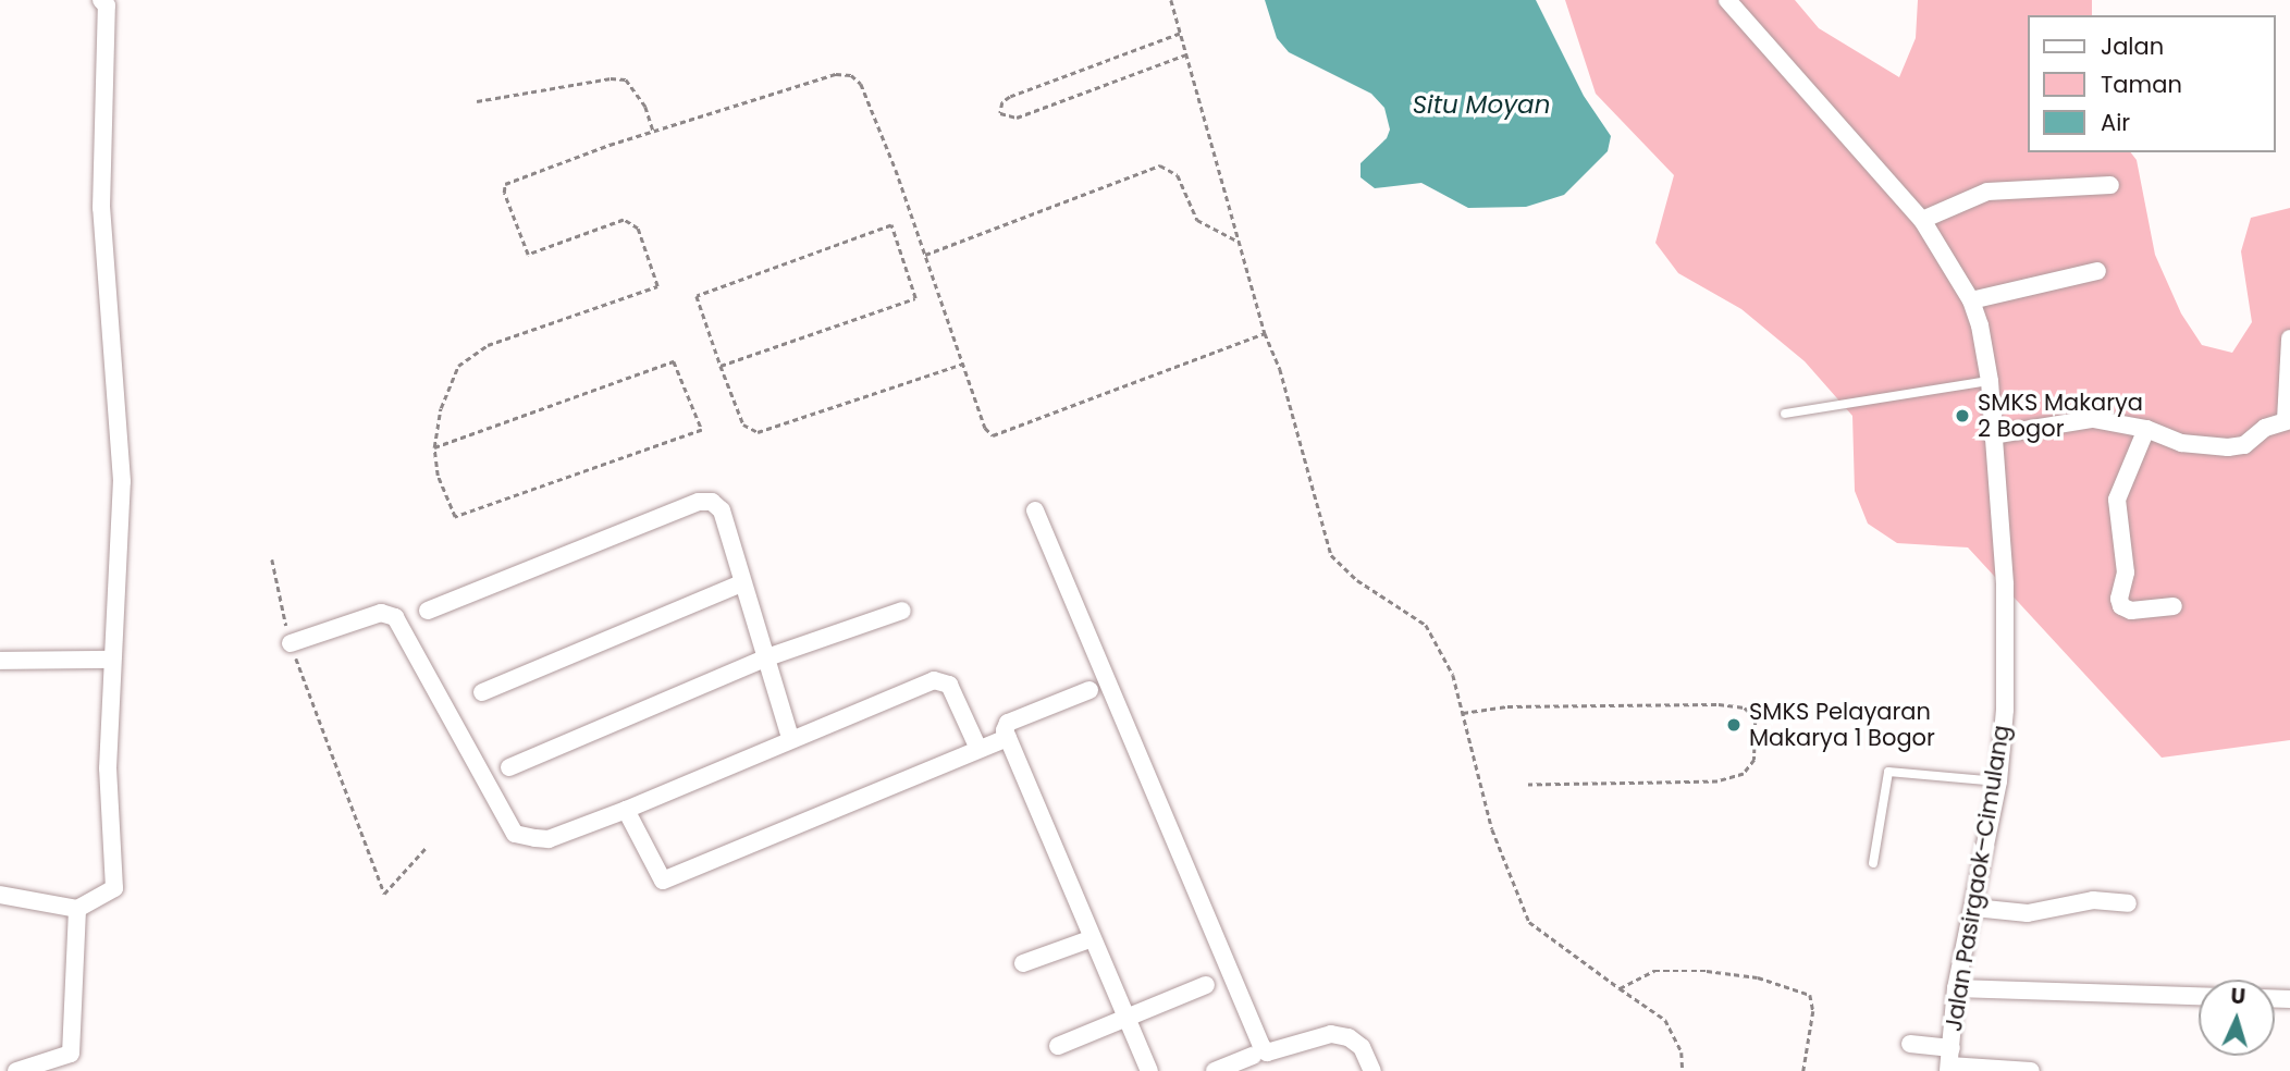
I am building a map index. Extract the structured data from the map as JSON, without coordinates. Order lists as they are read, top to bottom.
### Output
{
  "streets": {
    "street": ["Jalan Pasirgaok–Cimulang"]
  },
  "water": ["Situ Moyan"],
  "places": ["SMKS Makarya 2 Bogor", "SMKS Pelayaran Makarya 1 Bogor"],
  "legend": ["Jalan", "Taman", "Air"],
  "north": "top"
}
